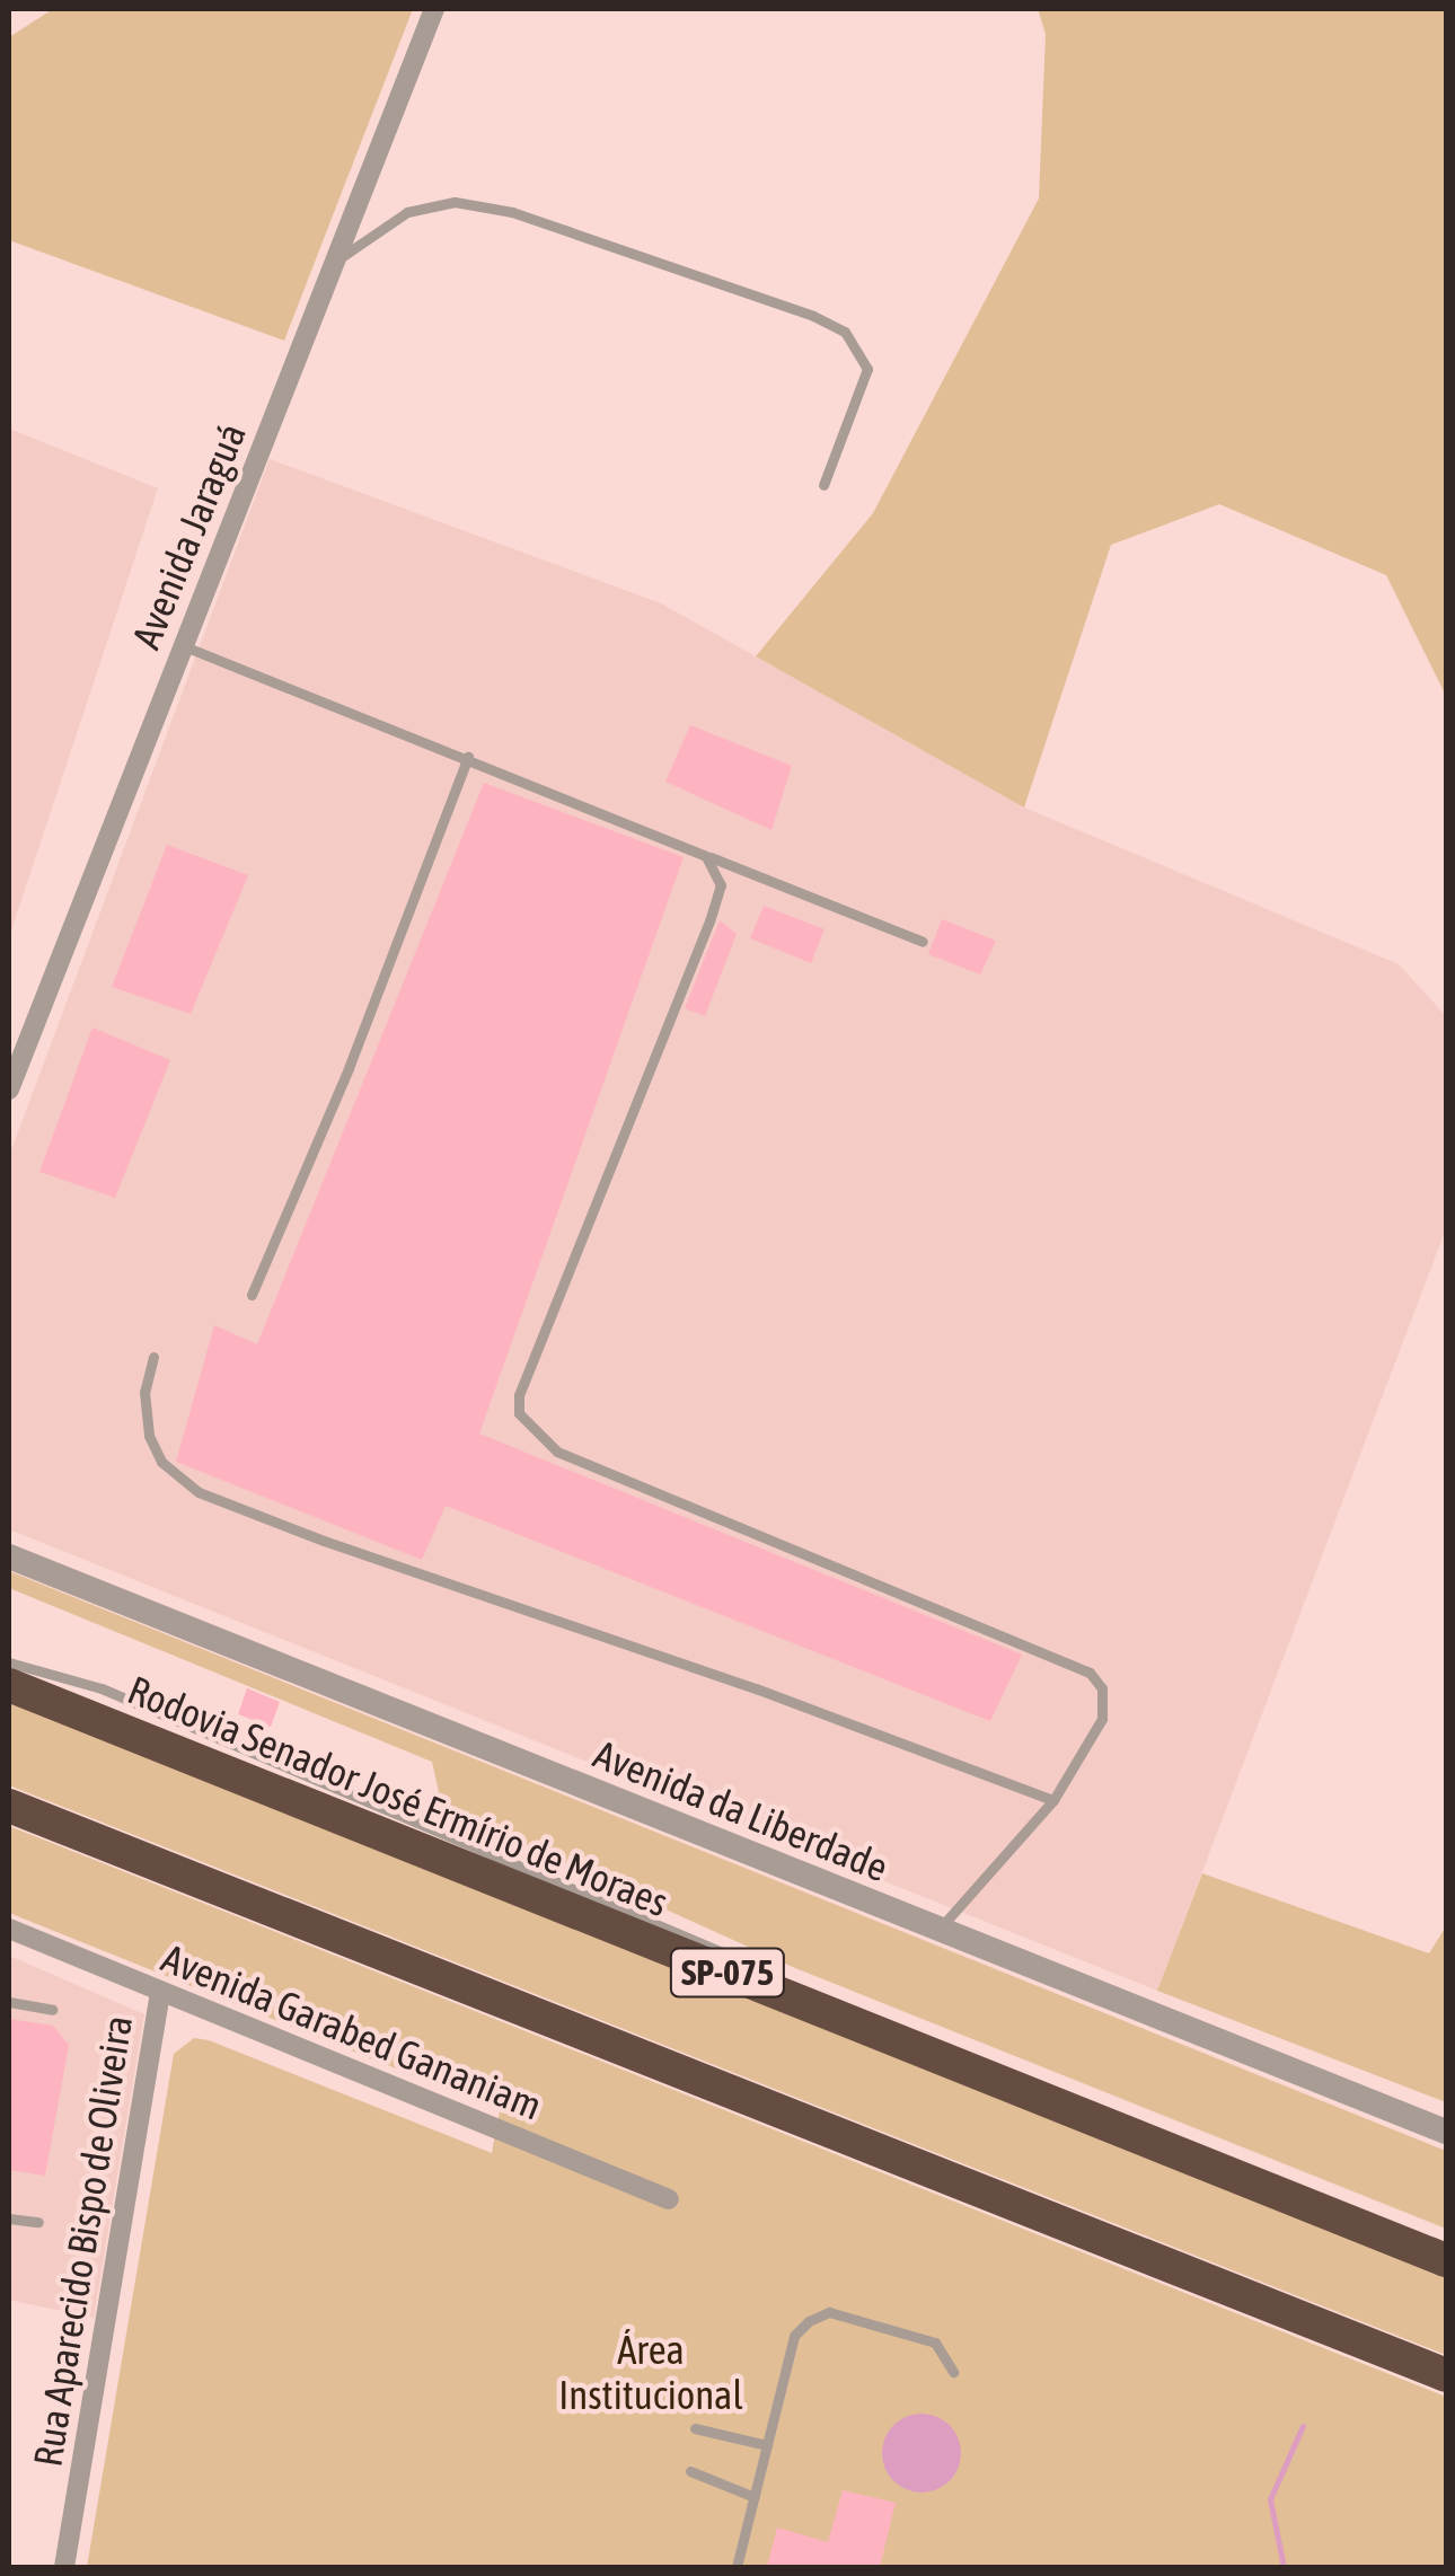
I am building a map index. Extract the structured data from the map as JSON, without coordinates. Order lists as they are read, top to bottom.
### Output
{
  "streets": {
    "highway": ["Rodovia Senador José Ermírio de Moraes", "SP-075"],
    "street": [
      "Avenida Jaraguá",
      "Avenida da Liberdade",
      "Avenida Garabed Gananiam",
      "Rua Aparecido Bispo de Oliveira"
    ]
  },
  "crossings": [
    ["Avenida Garabed Gananiam", "Rua Aparecido Bispo de Oliveira"]
  ],
  "parks": ["Área Institucional"]
}
